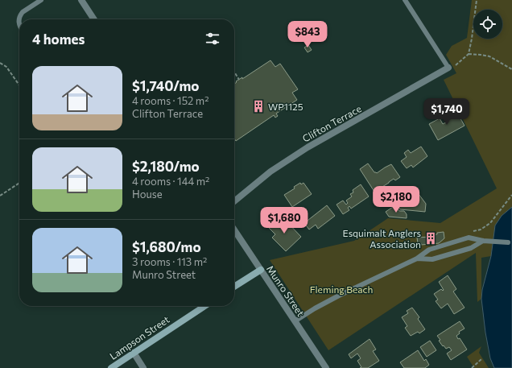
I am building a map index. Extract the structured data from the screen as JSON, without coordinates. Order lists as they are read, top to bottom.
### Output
{
  "streets": {
    "street": ["Clifton Terrace", "Munro Street", "Lampson Street"]
  },
  "parks": ["Fleming Beach"],
  "places": {
    "building": ["WP1125", "Esquimalt Anglers Association"]
  },
  "page": {
    "heading": "4 homes",
    "price": [
      "$843",
      "$1,740",
      "$2,180",
      "$1,680"
    ],
    "list": [
      {
        "name": "$1,740/mo",
        "note": "4 rooms · 152 m² · Clifton Terrace"
      },
      {
        "name": "$2,180/mo",
        "note": "4 rooms · 144 m² · House"
      },
      {
        "name": "$1,680/mo",
        "note": "3 rooms · 113 m² · Munro Street"
      }
    ]
  }
}
